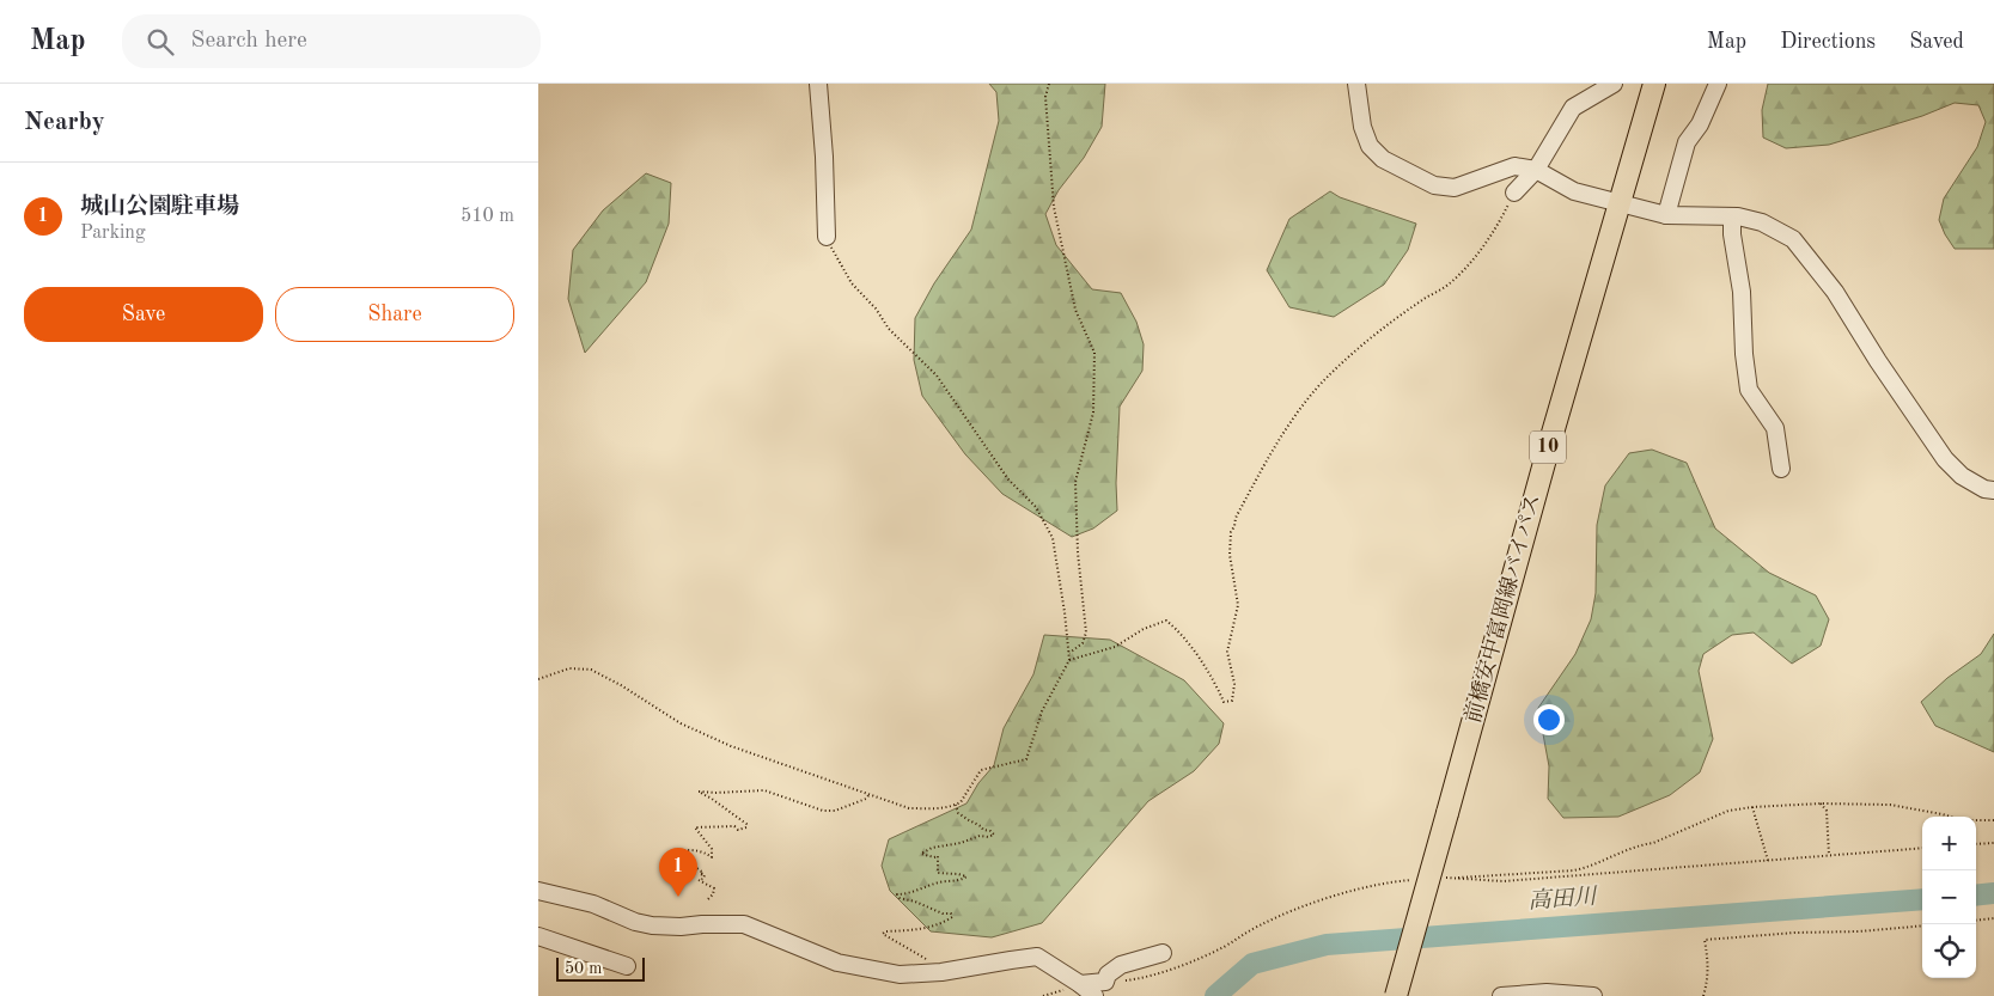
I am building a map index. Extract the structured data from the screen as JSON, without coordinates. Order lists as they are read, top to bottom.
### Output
{
  "streets": {
    "main road": ["10", "前橋安中富岡線バイパス"]
  },
  "water": ["高田川"],
  "scale_bar": "50 m",
  "page": {
    "header": "Map",
    "search": "Search here",
    "nav": ["Map", "Directions", "Saved"],
    "heading": "Nearby",
    "list": [
      {
        "mark": "1",
        "name": "城山公園駐車場",
        "note": "Parking",
        "value": "510 m"
      }
    ],
    "buttons": ["Save", "Share"],
    "map_buttons": ["+", "−"],
    "pins": "1",
    "scale": "50 m"
  }
}
